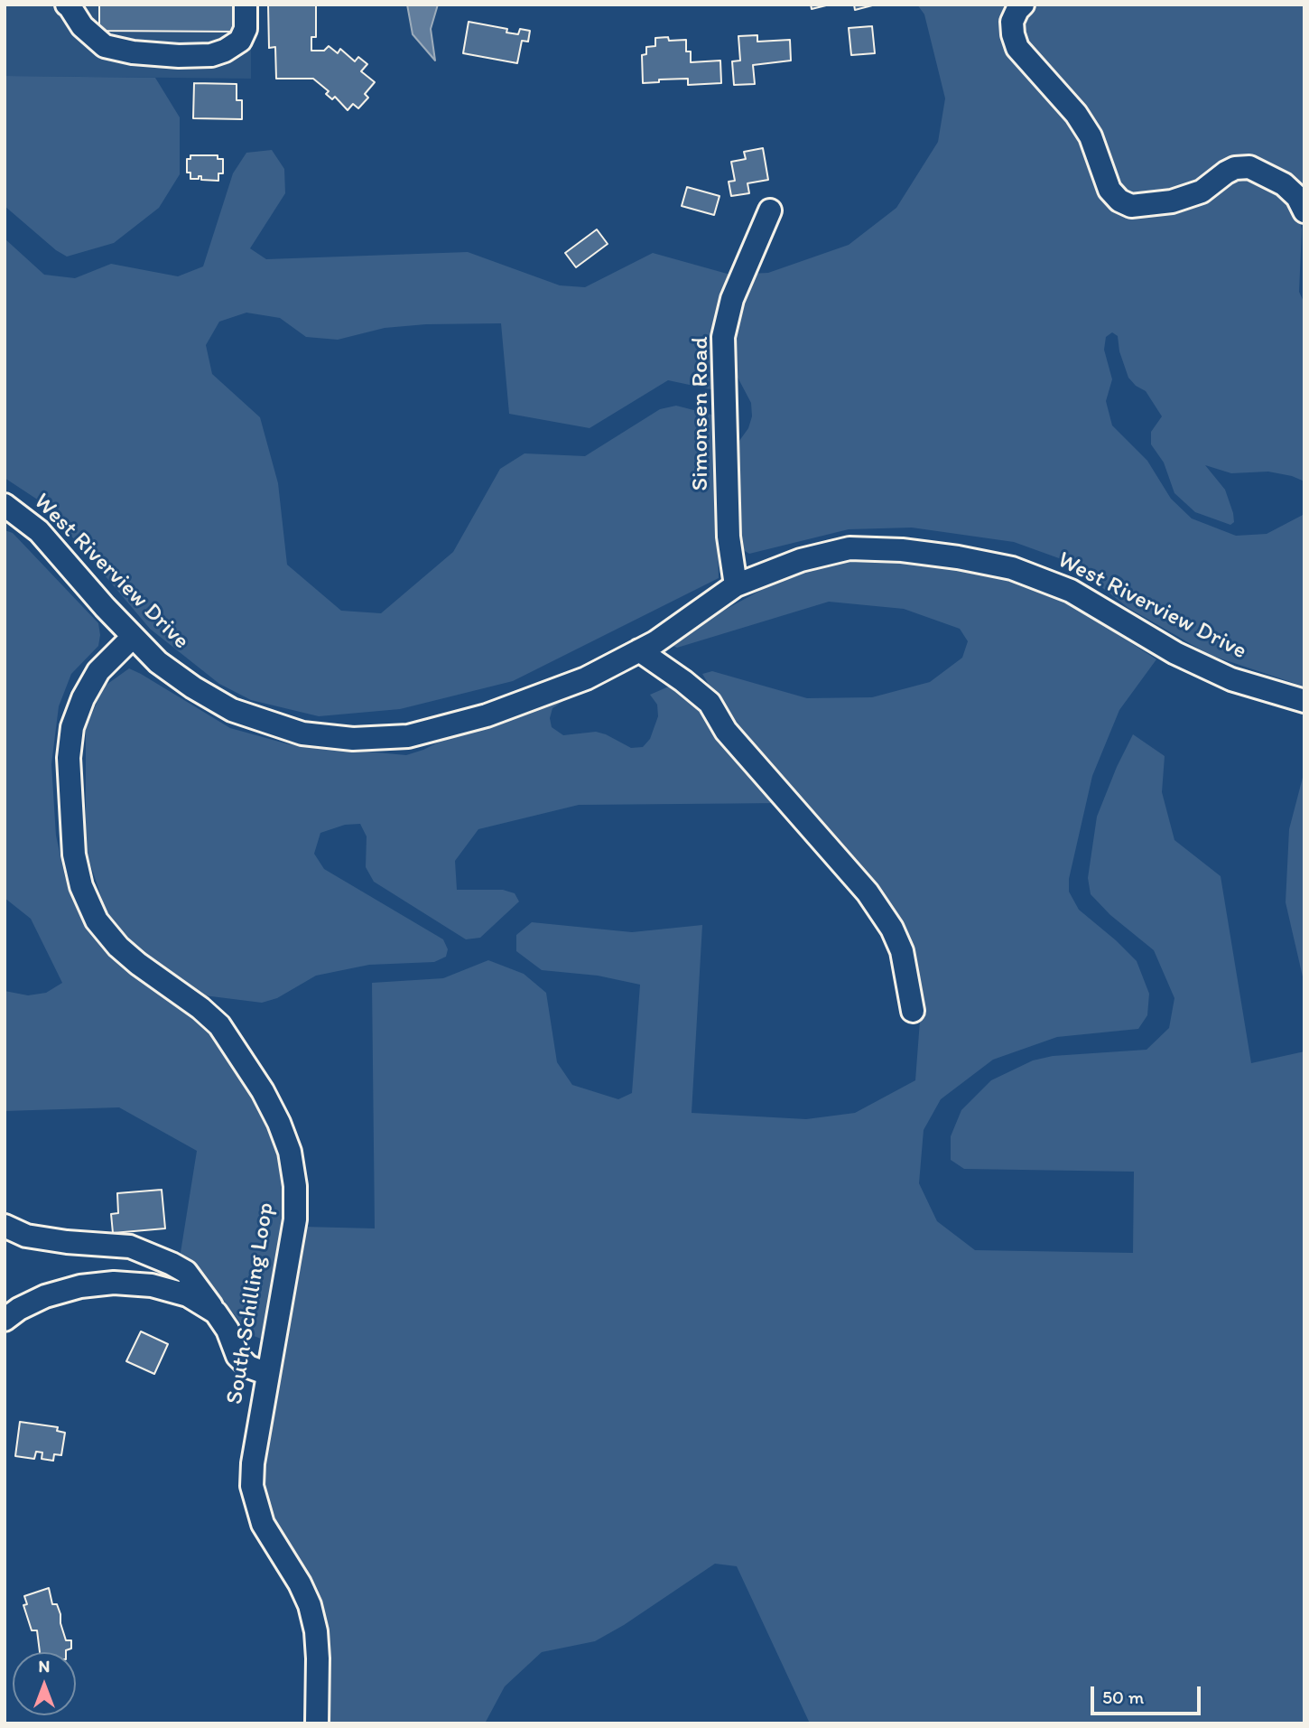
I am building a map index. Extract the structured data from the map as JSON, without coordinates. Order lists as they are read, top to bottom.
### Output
{
  "streets": {
    "street": ["Simonsen Road", "West Riverview Drive", "South Schilling Loop"]
  },
  "crossings": [
    ["Simonsen Road", "West Riverview Drive"],
    ["West Riverview Drive", "South Schilling Loop"]
  ],
  "scale_bar": "50 m",
  "north": "top"
}
